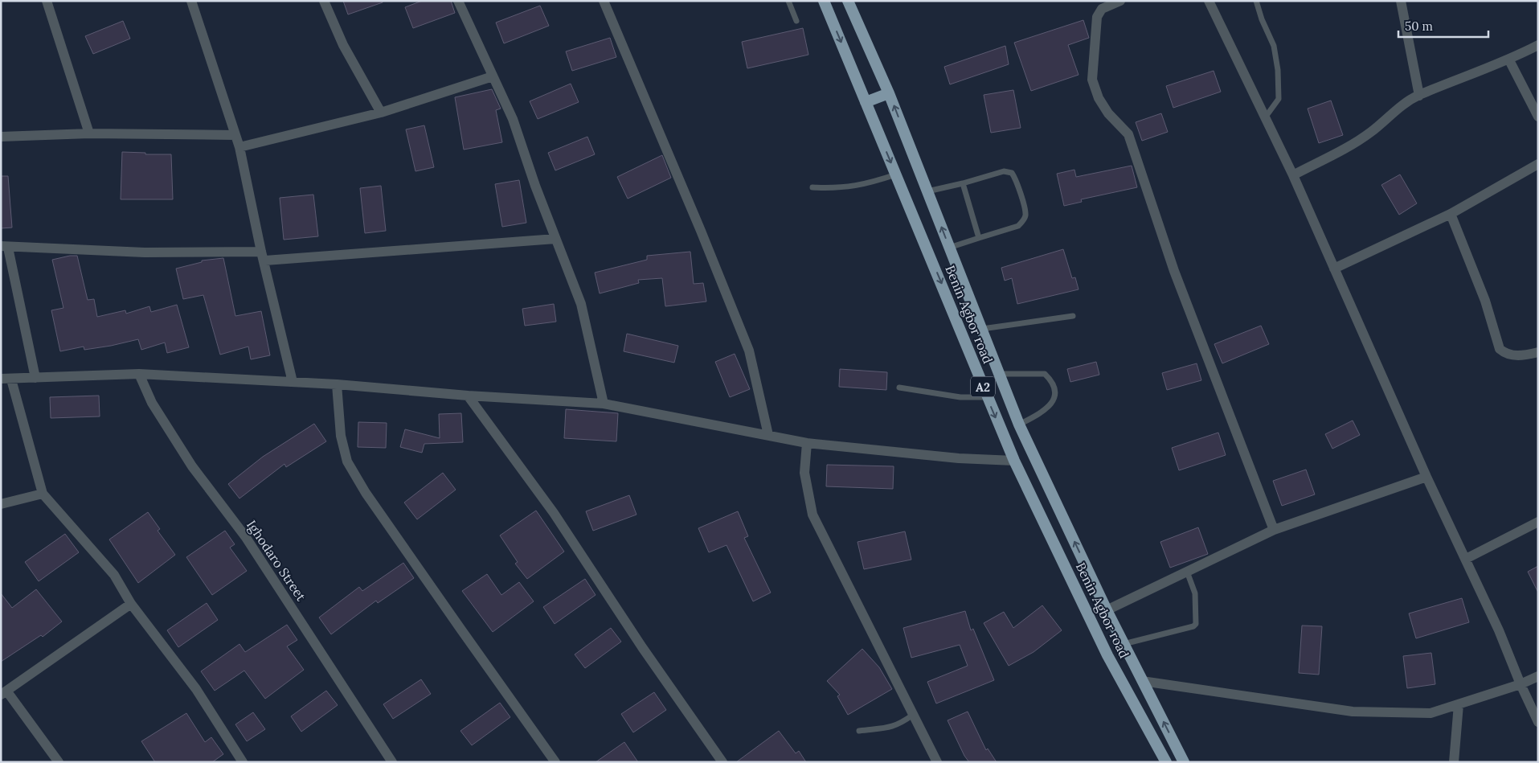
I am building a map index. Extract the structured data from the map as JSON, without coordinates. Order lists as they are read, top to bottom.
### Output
{
  "streets": {
    "highway": ["Benin Agbor road", "A2"],
    "street": ["Ighodaro Street"]
  },
  "scale_bar": "50 m"
}
